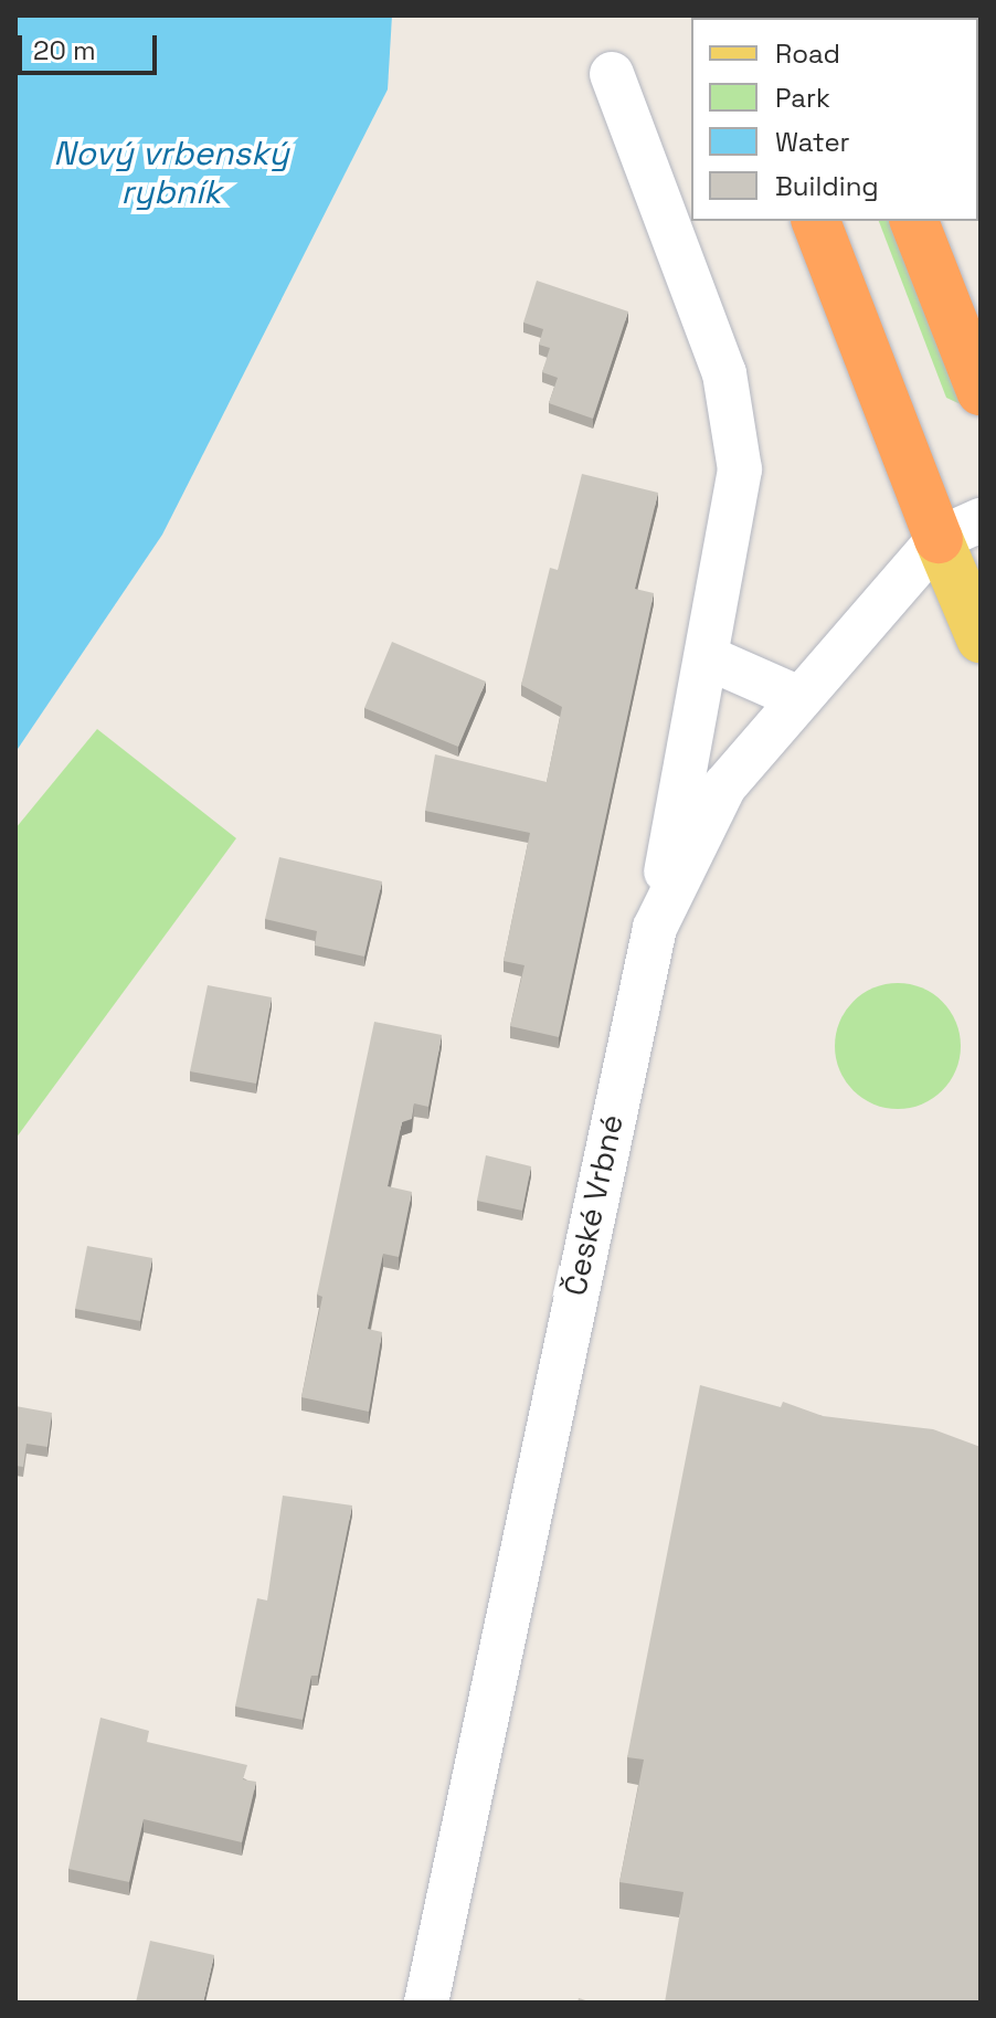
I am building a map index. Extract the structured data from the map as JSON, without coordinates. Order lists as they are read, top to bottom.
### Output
{
  "streets": {
    "street": ["České Vrbné"]
  },
  "water": ["Nový vrbenský rybník"],
  "legend": [
    "Road",
    "Park",
    "Water",
    "Building"
  ],
  "scale_bar": "20 m"
}
